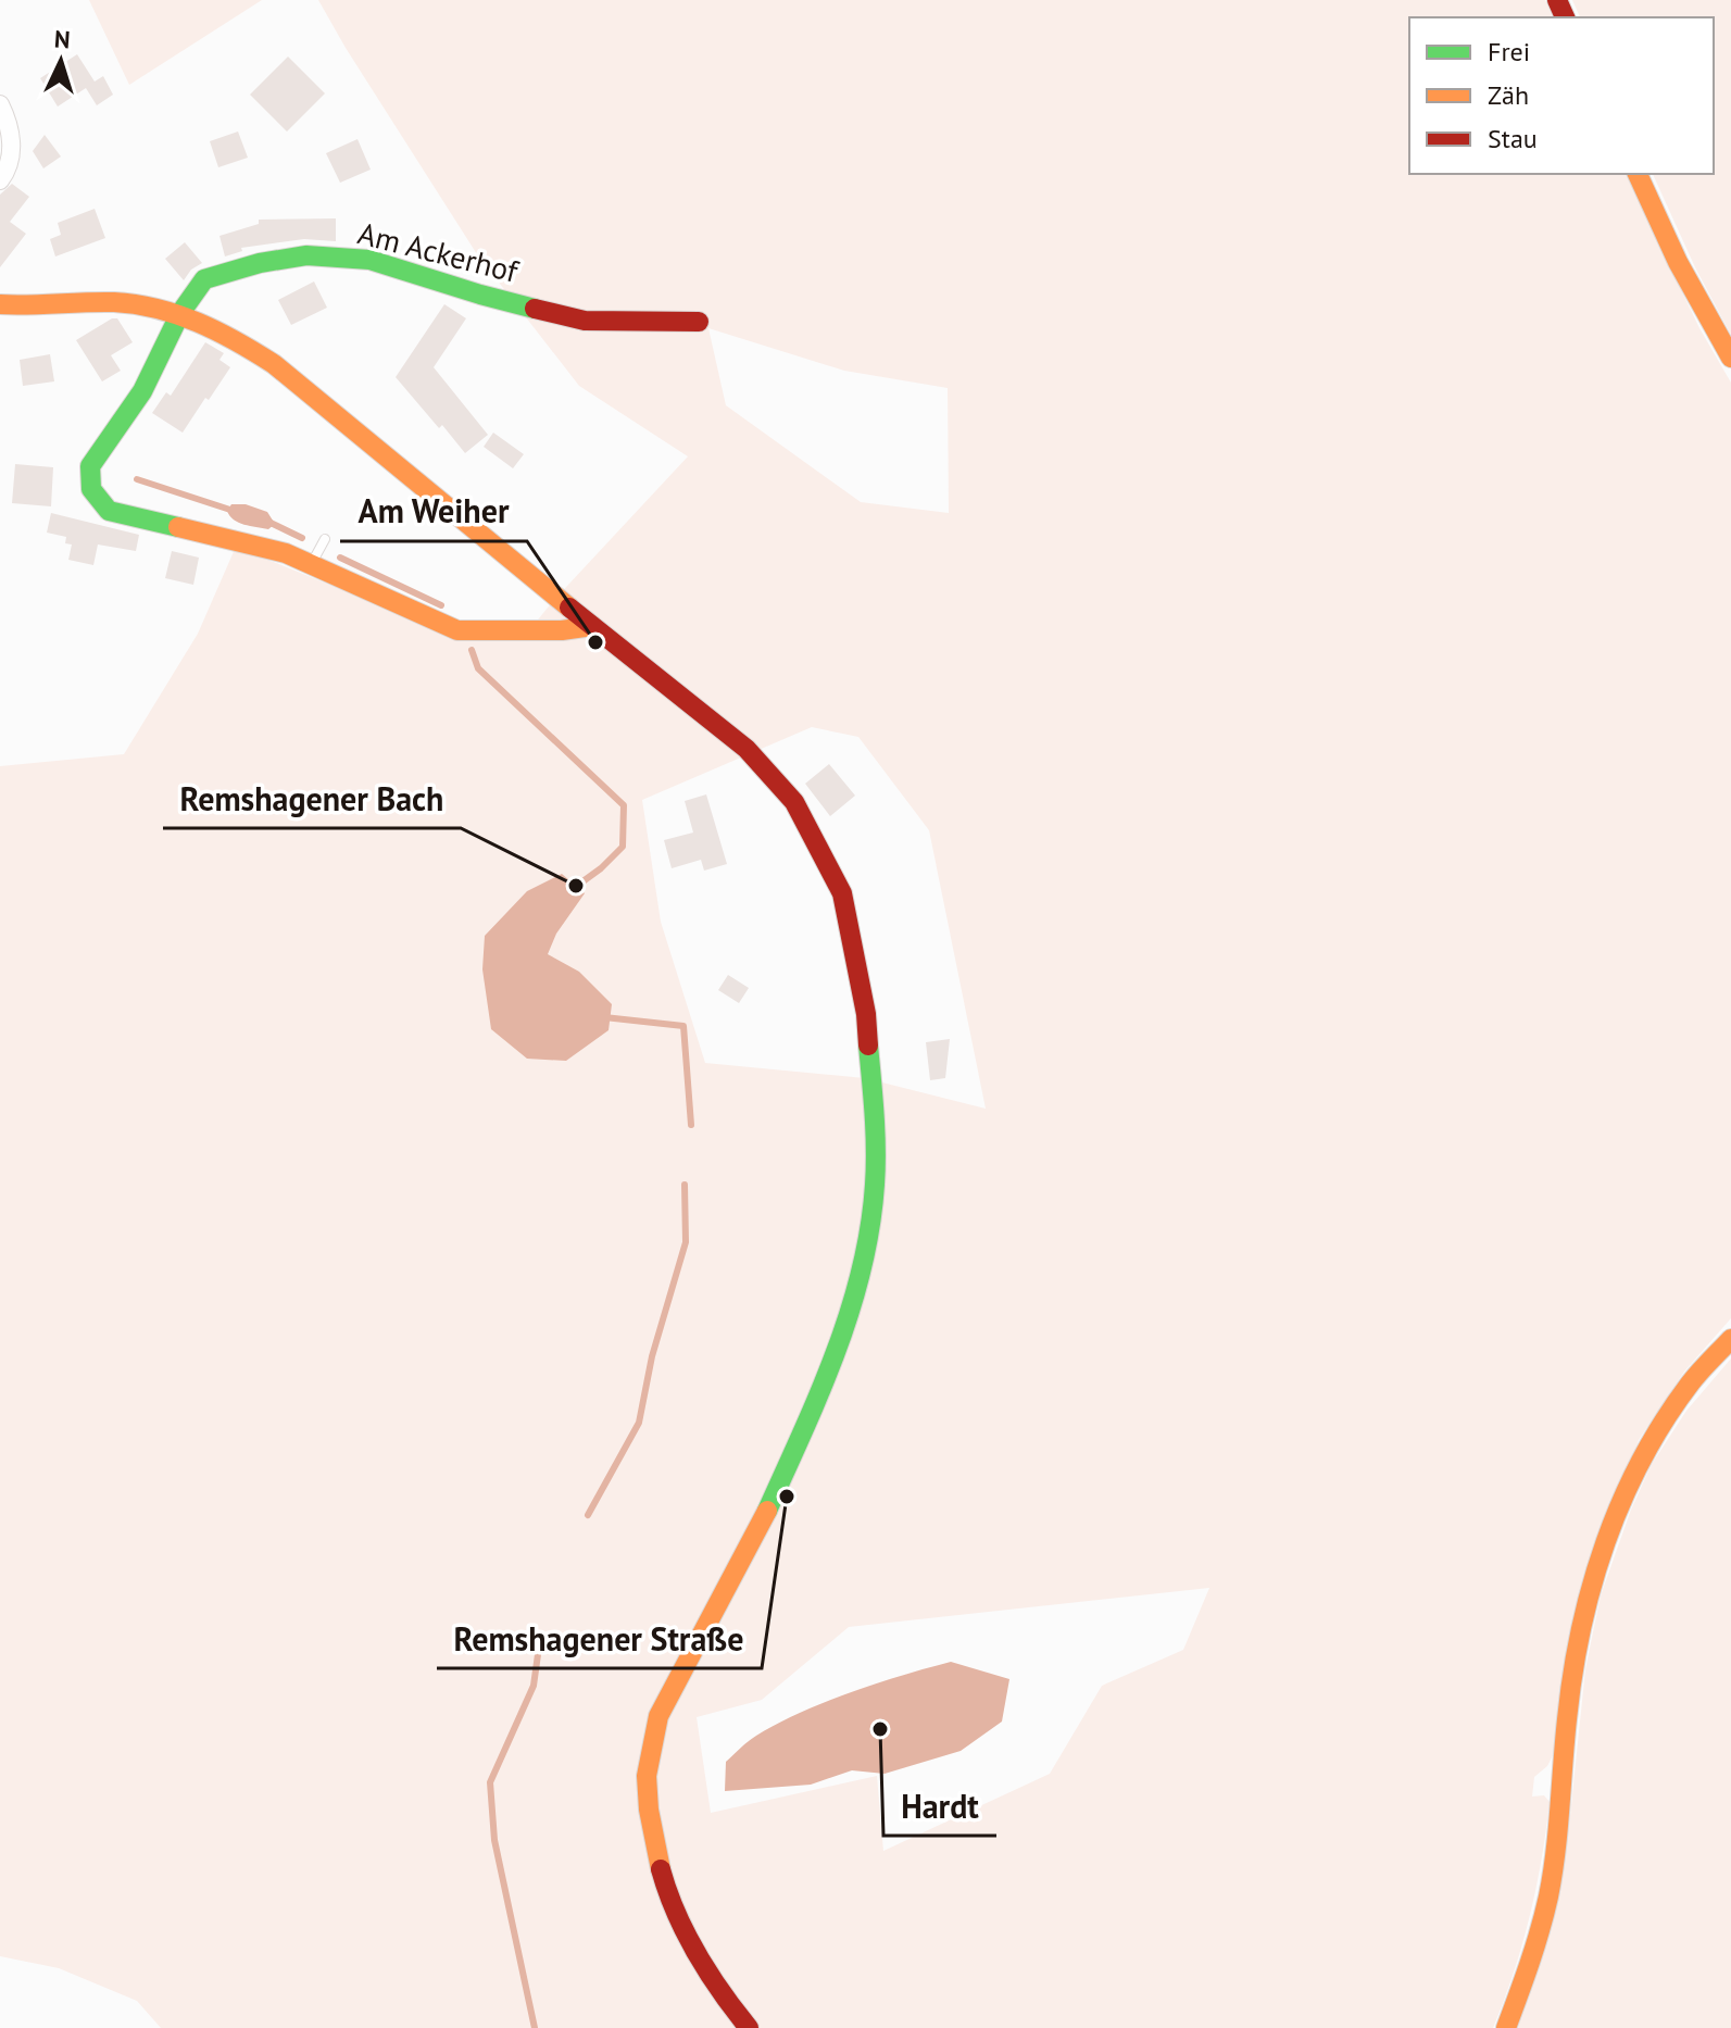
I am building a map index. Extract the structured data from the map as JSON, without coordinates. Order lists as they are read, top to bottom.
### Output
{
  "streets": {
    "street": ["Am Ackerhof"]
  },
  "places": [
    "Am Weiher",
    "Remshagener Bach",
    "Remshagener Straße",
    "Hardt"
  ],
  "legend": ["Frei", "Zäh", "Stau"],
  "north": "top"
}
